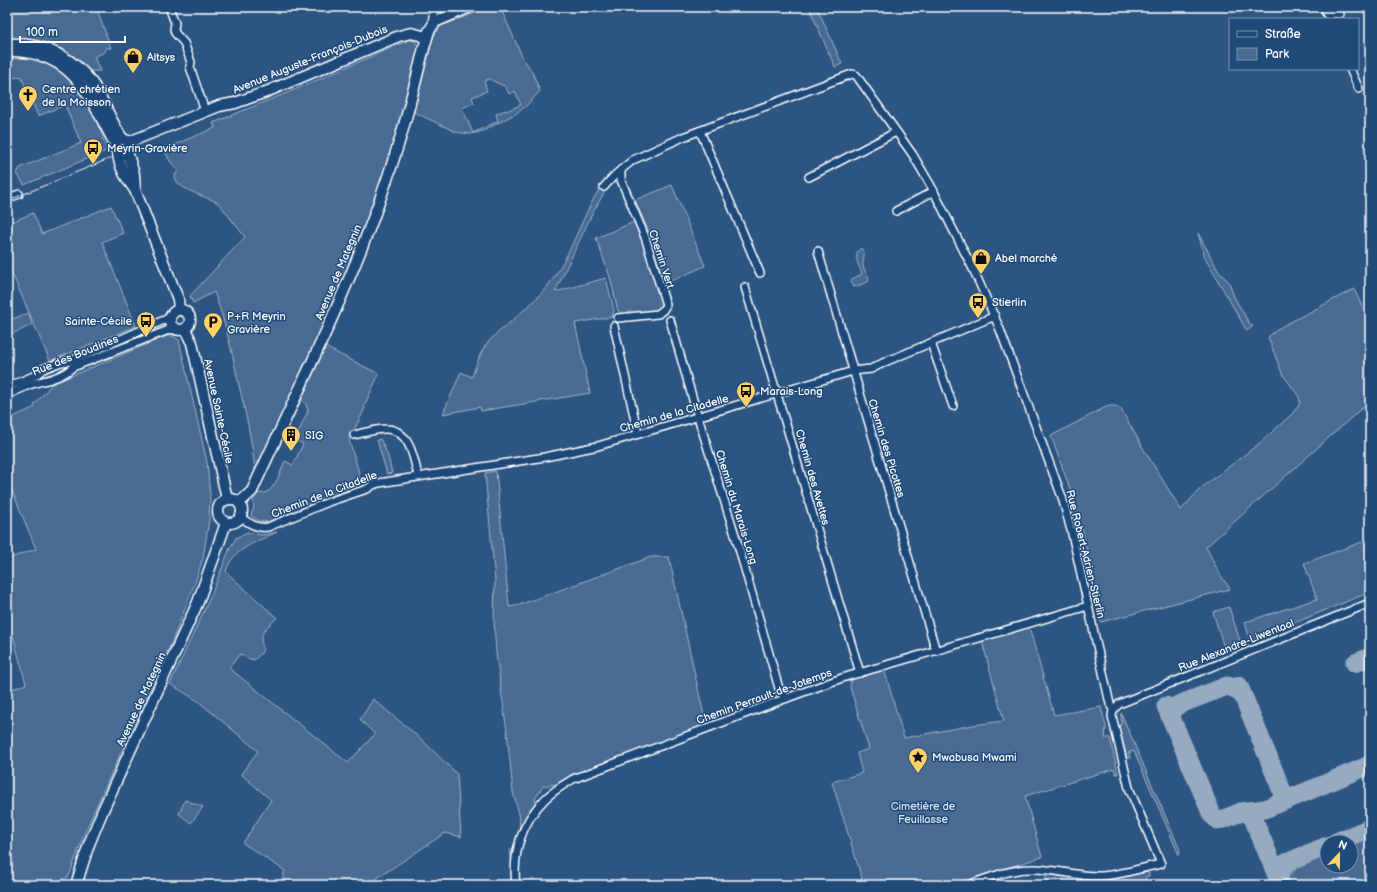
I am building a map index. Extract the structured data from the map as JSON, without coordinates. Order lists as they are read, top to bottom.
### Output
{
  "streets": {
    "main road": ["Avenue Auguste-François-Dubois", "Avenue de Mategnin", "Avenue Sainte-Cécile"],
    "street": [
      "Chemin Vert",
      "Rue des Boudines",
      "Chemin de la Citadelle",
      "Chemin des Picottes",
      "Chemin des Avettes",
      "Chemin du Marais-Long",
      "Rue Robert-Adrien-Stierlin",
      "Rue Alexandre-Liwentaal",
      "Chemin Perrault-de-Jotemps"
    ]
  },
  "crossings": [
    ["Avenue Auguste-François-Dubois", "Avenue de Mategnin"],
    ["Avenue de Mategnin", "Avenue Sainte-Cécile"],
    ["Avenue de Mategnin", "Chemin de la Citadelle"],
    ["Rue des Boudines", "Avenue Sainte-Cécile"],
    ["Avenue Sainte-Cécile", "Chemin de la Citadelle"],
    ["Chemin de la Citadelle", "Chemin des Picottes"],
    ["Chemin de la Citadelle", "Chemin des Avettes"],
    ["Chemin de la Citadelle", "Chemin du Marais-Long"],
    ["Chemin de la Citadelle", "Rue Robert-Adrien-Stierlin"],
    ["Chemin des Picottes", "Chemin Perrault-de-Jotemps"],
    ["Chemin des Avettes", "Chemin Perrault-de-Jotemps"],
    ["Chemin du Marais-Long", "Chemin Perrault-de-Jotemps"],
    ["Rue Robert-Adrien-Stierlin", "Rue Alexandre-Liwentaal"],
    ["Rue Robert-Adrien-Stierlin", "Chemin Perrault-de-Jotemps"]
  ],
  "parks": ["Cimetière de Feuillasse"],
  "places": {
    "shop": ["Altsys", "Abel marché"],
    "church": ["Centre chrétien de la Moisson"],
    "bus stop": [
      "Meyrin-Gravière",
      "Stierlin",
      "Sainte-Cécile",
      "Marais-Long"
    ],
    "parking": ["P+R Meyrin Gravière"],
    "building": ["SIG"],
    "place": ["Mwabusa Mwami"]
  },
  "legend": ["Straße", "Park"],
  "scale_bar": "100 m",
  "north": "top"
}
